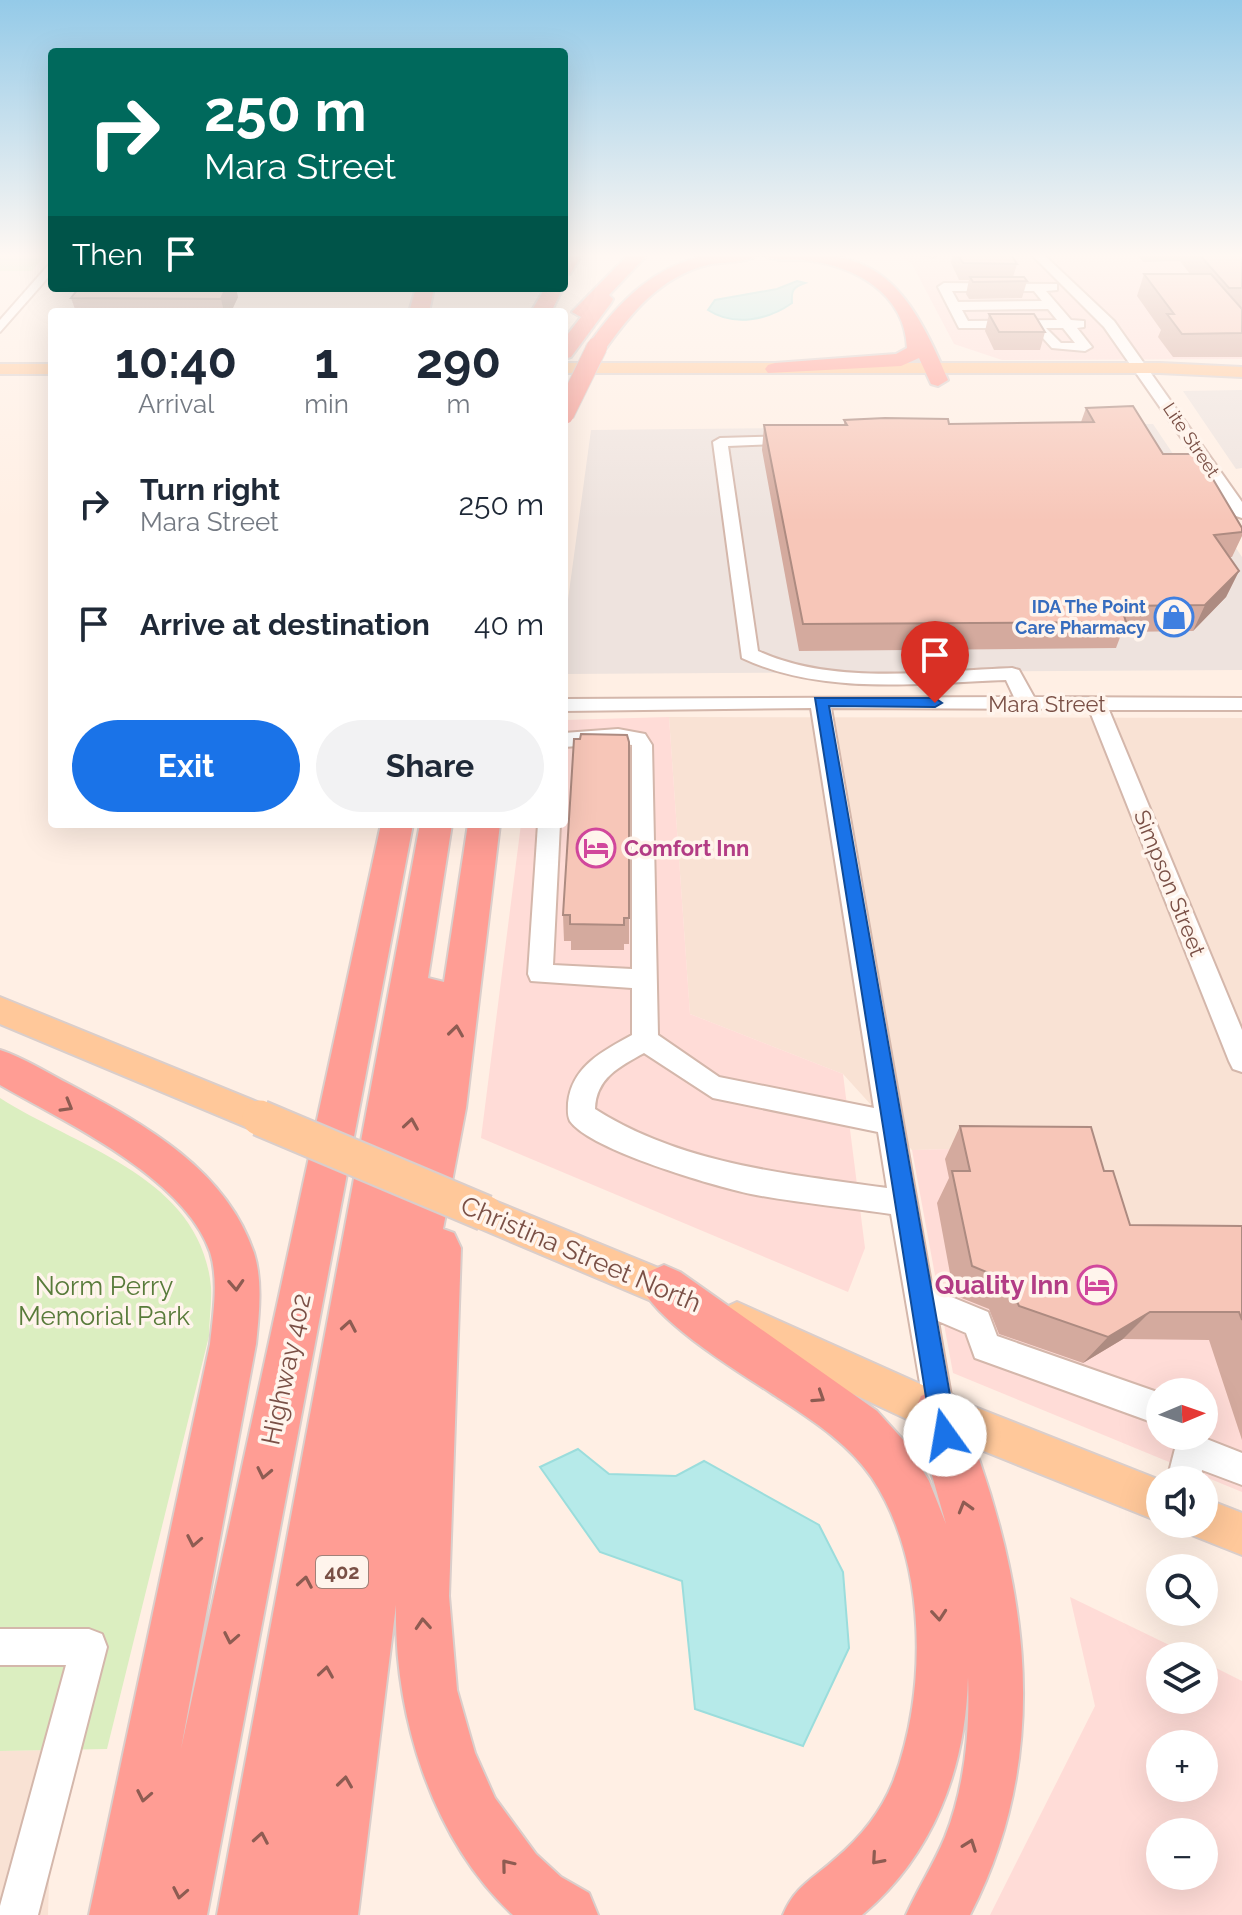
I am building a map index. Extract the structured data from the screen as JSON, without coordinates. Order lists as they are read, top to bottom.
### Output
{
  "streets": {
    "highway": ["Highway 402", "402"],
    "main road": ["Christina Street North"],
    "street": ["Lite Street", "Mara Street", "Simpson Street"]
  },
  "crossings": [
    ["Mara Street", "Simpson Street"]
  ],
  "parks": ["Norm Perry Memorial Park"],
  "places": {
    "shop": ["IDA The Point Care Pharmacy"],
    "hotel": ["Comfort Inn", "Quality Inn"]
  },
  "north": "right",
  "page": {
    "turn": ["250 m", "Mara Street"],
    "then": "Then",
    "eta": [
      "10:40",
      "Arrival",
      "1",
      "min",
      "290",
      "m"
    ],
    "list": [
      {
        "name": "Turn right",
        "note": "Mara Street",
        "value": "250 m"
      },
      {
        "name": "Arrive at destination",
        "value": "40 m"
      }
    ],
    "buttons": ["Exit", "Share"],
    "map_buttons": ["+", "−"]
  }
}
